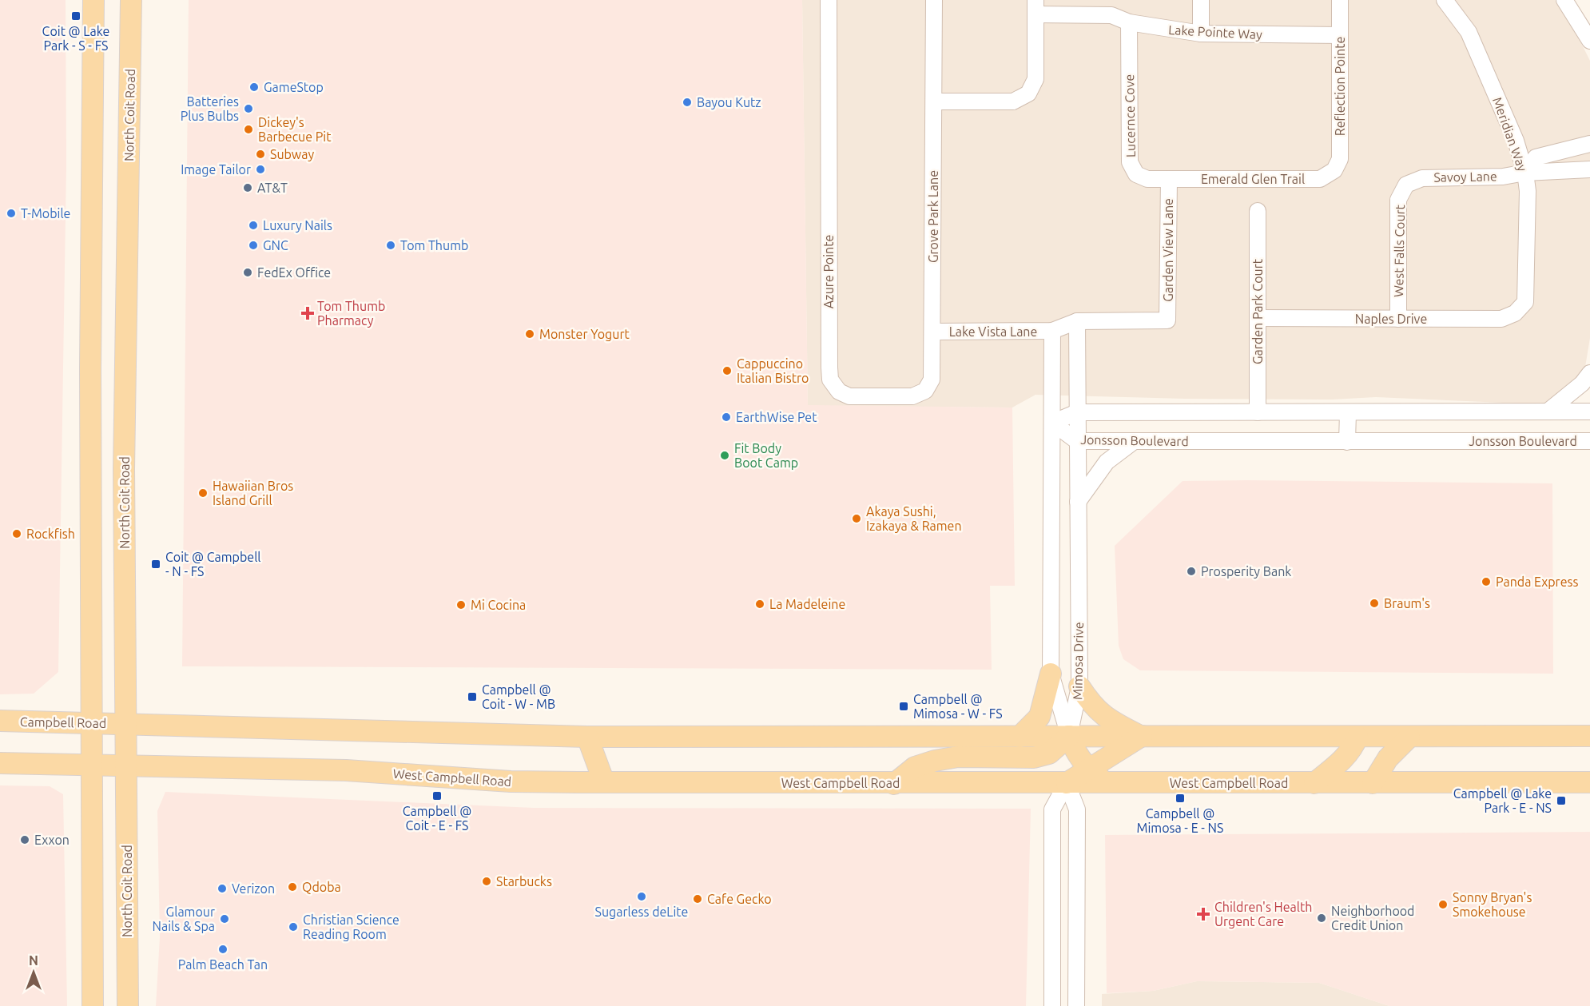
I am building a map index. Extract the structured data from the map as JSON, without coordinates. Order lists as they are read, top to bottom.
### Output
{
  "streets": {
    "main road": ["North Coit Road", "Campbell Road", "West Campbell Road"],
    "street": [
      "Lake Pointe Way",
      "Reflection Pointe",
      "Lucernce Cove",
      "Meridian Way",
      "Savoy Lane",
      "Emerald Glen Trail",
      "Grove Park Lane",
      "Garden View Lane",
      "West Falls Court",
      "Azure Pointe",
      "Garden Park Court",
      "Naples Drive",
      "Lake Vista Lane",
      "Jonsson Boulevard",
      "Mimosa Drive"
    ]
  },
  "crossings": [
    ["Lake Pointe Way", "Reflection Pointe"],
    ["Lake Pointe Way", "Lucernce Cove"],
    ["Reflection Pointe", "Emerald Glen Trail"],
    ["North Coit Road", "Campbell Road"],
    ["North Coit Road", "West Campbell Road"],
    ["Lucernce Cove", "Emerald Glen Trail"],
    ["Lucernce Cove", "Garden View Lane"],
    ["Meridian Way", "Savoy Lane"],
    ["Meridian Way", "Naples Drive"],
    ["Savoy Lane", "West Falls Court"],
    ["Emerald Glen Trail", "Garden View Lane"],
    ["Grove Park Lane", "Azure Pointe"],
    ["Grove Park Lane", "Lake Vista Lane"],
    ["Garden View Lane", "Lake Vista Lane"],
    ["West Falls Court", "Naples Drive"],
    ["Azure Pointe", "Lake Vista Lane"],
    ["Garden Park Court", "Naples Drive"],
    ["Garden Park Court", "Jonsson Boulevard"],
    ["Lake Vista Lane", "Jonsson Boulevard"],
    ["Lake Vista Lane", "Mimosa Drive"],
    ["Jonsson Boulevard", "Mimosa Drive"]
  ],
  "places": {
    "transit": [
      "Coit @ Lake Park - S - FS",
      "Coit @ Campbell - N - FS",
      "Campbell @ Coit - W - MB",
      "Campbell @ Mimosa - W - FS",
      "Campbell @ Coit - E - FS",
      "Campbell @ Mimosa - E - NS",
      "Campbell @ Lake Park - E - NS"
    ],
    "other": [
      "GameStop",
      "Bayou Kutz",
      "Batteries Plus Bulbs",
      "Dickey's Barbecue Pit",
      "Subway",
      "Image Tailor",
      "AT&T",
      "T-Mobile",
      "Luxury Nails",
      "GNC",
      "Tom Thumb",
      "FedEx Office",
      "Monster Yogurt",
      "Cappuccino Italian Bistro",
      "EarthWise Pet",
      "Fit Body Boot Camp",
      "Hawaiian Bros Island Grill",
      "Akaya Sushi, Izakaya & Ramen",
      "Rockfish",
      "Prosperity Bank",
      "Panda Express",
      "Braum's",
      "La Madeleine",
      "Mi Cocina",
      "Exxon",
      "Starbucks",
      "Qdoba",
      "Verizon",
      "Sugarless deLite",
      "Cafe Gecko",
      "Sonny Bryan's Smokehouse",
      "Neighborhood Credit Union",
      "Glamour Nails & Spa",
      "Christian Science Reading Room",
      "Palm Beach Tan"
    ],
    "health": ["Tom Thumb Pharmacy", "Children's Health Urgent Care"]
  },
  "north": "top"
}
